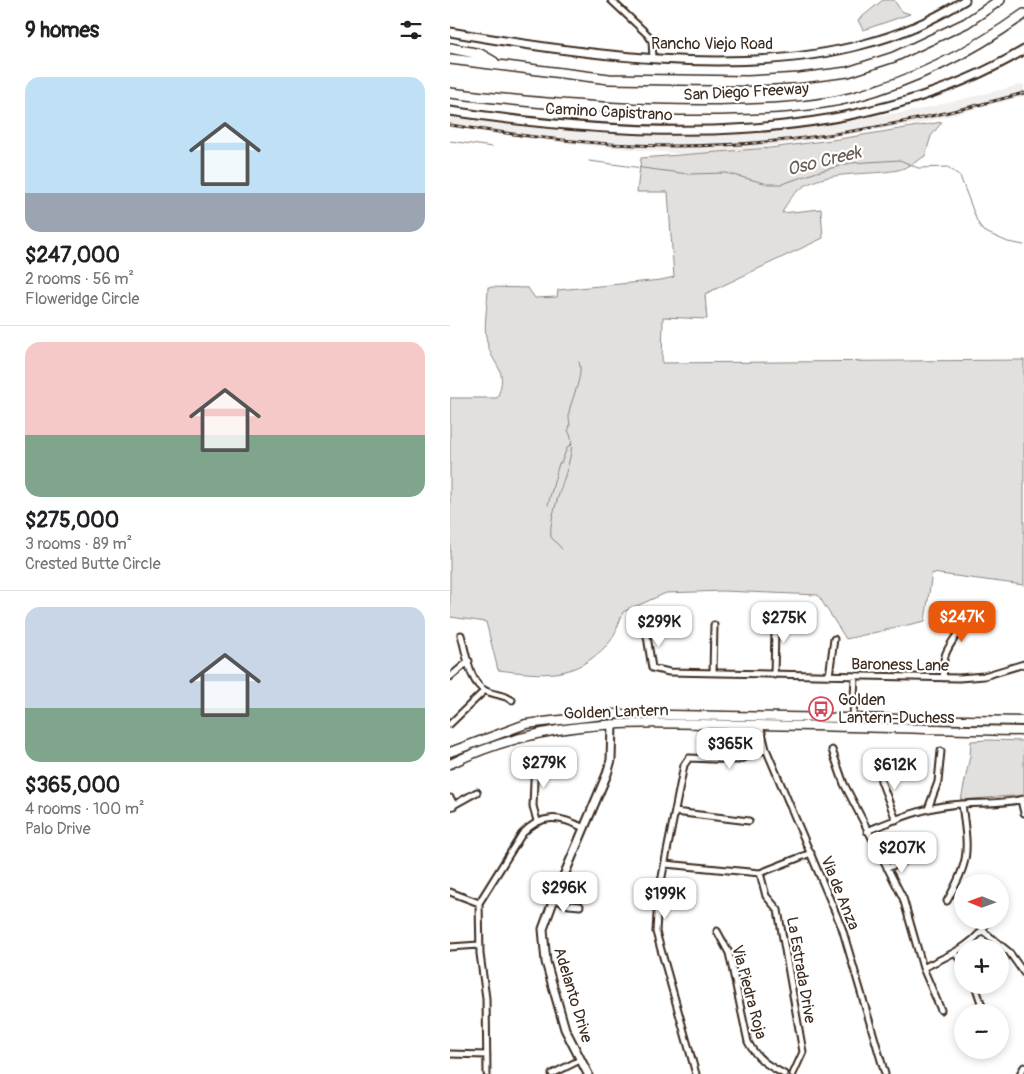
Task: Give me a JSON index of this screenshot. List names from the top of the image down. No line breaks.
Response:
{"streets":{"highway":["San Diego Freeway"],"main road":["Golden Lantern"],"street":["Rancho Viejo Road","Camino Capistrano","Baroness Lane","Via de Anza","La Estrada Drive","Via Piedra Roja","Adelanto Drive"]},"crossings":[["Golden Lantern","Via de Anza"],["Golden Lantern","Adelanto Drive"]],"water":["Oso Creek"],"places":{"bus stop":["Golden Lantern-Duchess"]},"north":"left","page":{"heading":"9 homes","list":[{"name":"$247,000","note":"2 rooms · 56 m² · Floweridge Circle"},{"name":"$275,000","note":"3 rooms · 89 m² · Crested Butte Circle"},{"name":"$365,000","note":"4 rooms · 100 m² · Palo Drive"}],"price":["$247K","$275K","$299K","$365K","$279K","$612K","$207K","$296K","$199K"],"map_buttons":["+","−"]}}
